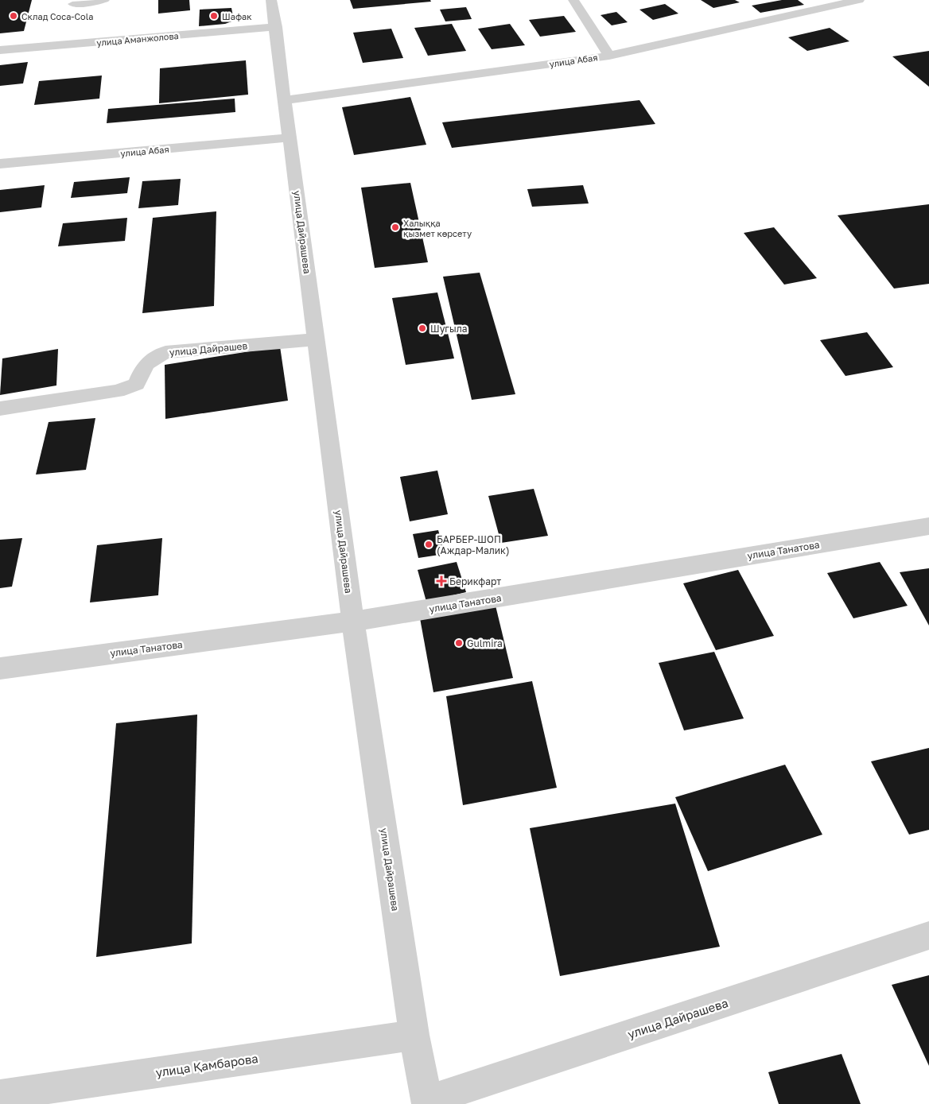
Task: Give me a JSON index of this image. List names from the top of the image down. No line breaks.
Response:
{"streets":{"street":["улица Аманжолова","улица Абая","улица Дайрашева","улица Дайрашев","улица Танатова","улица Қамбарова"]},"crossings":[["улица Аманжолова","улица Дайрашева"],["улица Абая","улица Дайрашева"],["улица Дайрашева","улица Дайрашев"],["улица Дайрашева","улица Танатова"],["улица Дайрашева","улица Қамбарова"]],"places":{"other":["Склад Coca-Cola","Шафак","Халыққа қызмет көрсету","Шугыла","БАРБЕР-ШОП (Аждар-Малик)","Gulmira"],"health":["Берикфарт"]}}
